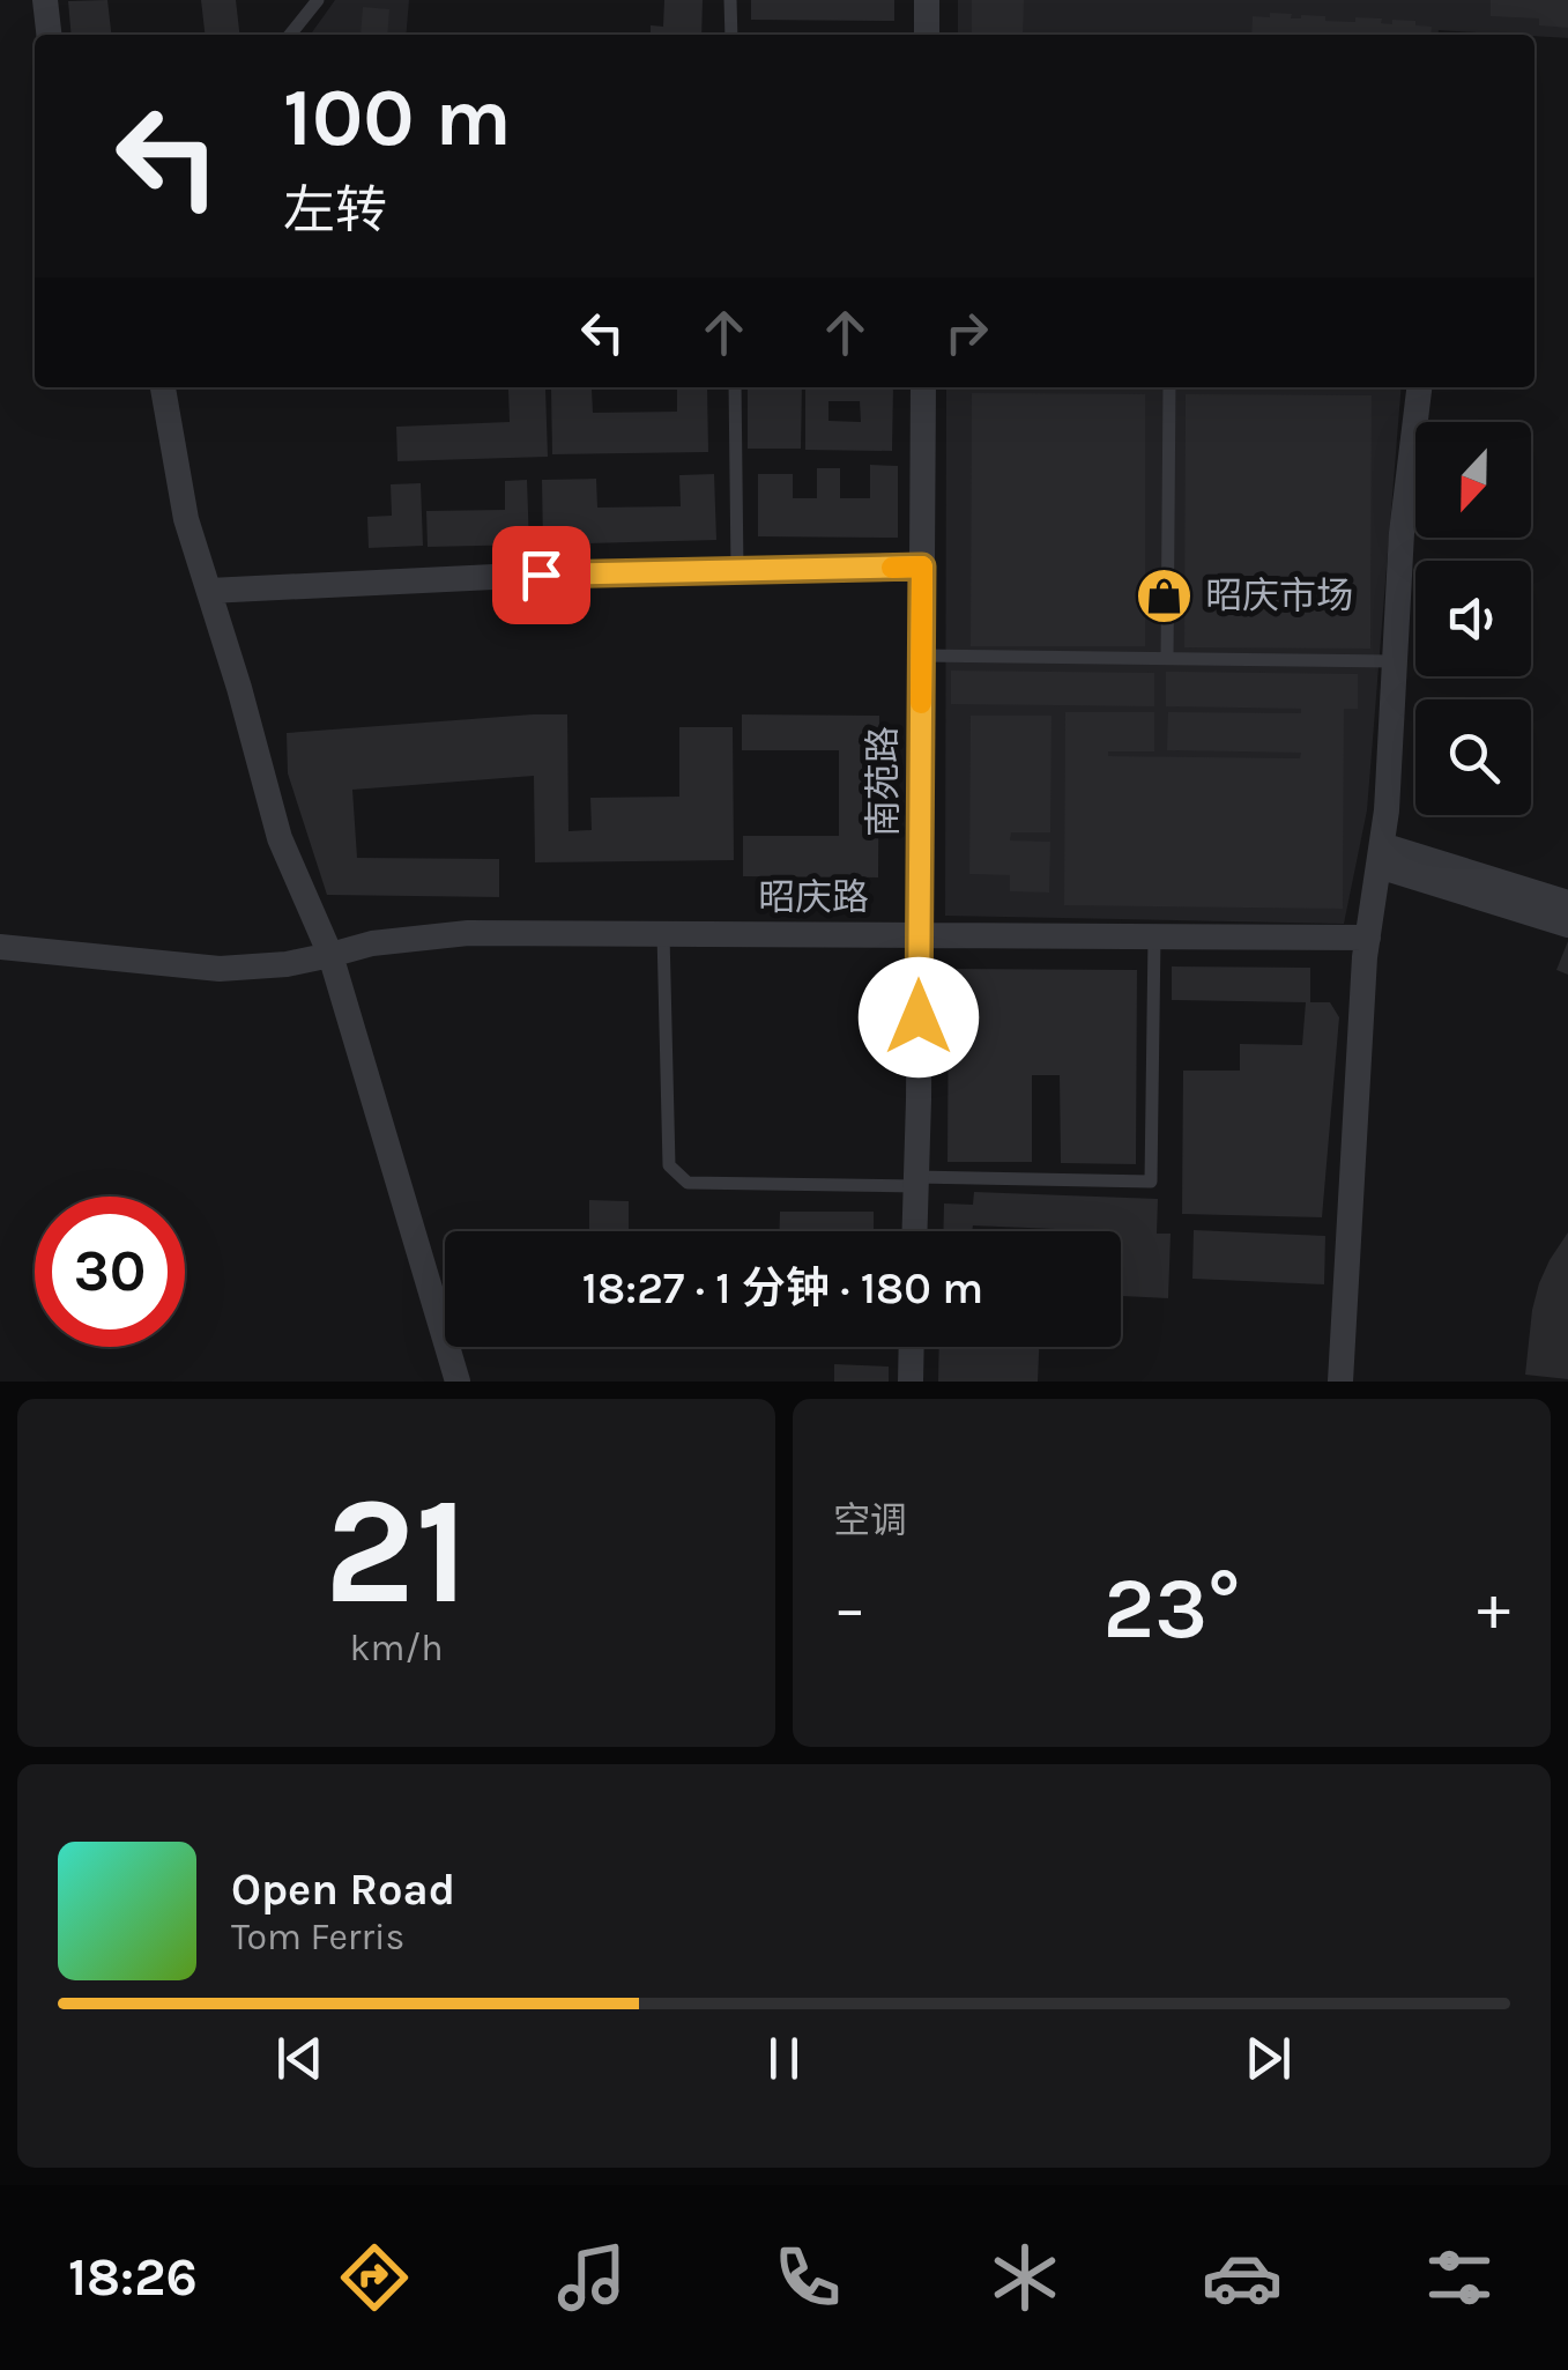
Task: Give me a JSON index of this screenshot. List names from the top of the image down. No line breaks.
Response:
{"streets":{"street":["南苑路","昭庆路"]},"crossings":[["南苑路","昭庆路"]],"places":{"shop":["昭庆市场"]},"north":"bottom","page":{"turn":["100 m","左转"],"limit":"30","trip":"18:27 · 1 分钟 · 180 m","tile":[["21","km/h"],"空调"],"heat":["−","23°","+"],"song":["Open Road","Tom Ferris"],"tabs":"18:26"}}
